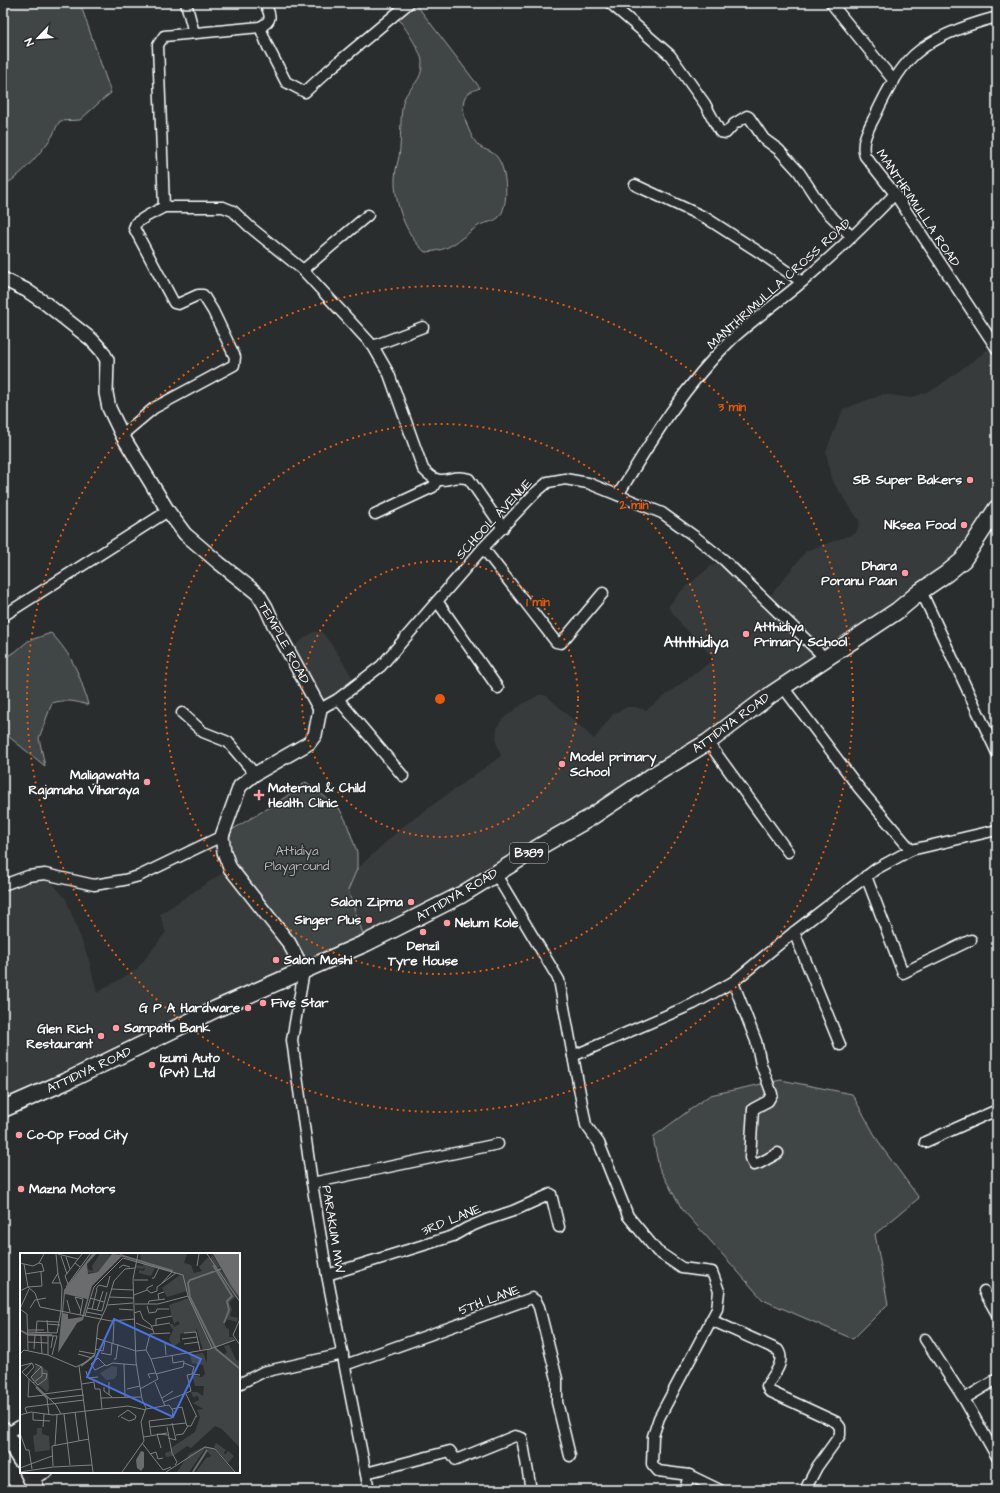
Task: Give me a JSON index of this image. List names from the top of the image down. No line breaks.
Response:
{"streets":{"main road":["ATTIDIYA ROAD","B389"],"street":["MANTHRIMULLA ROAD","MANTHRIMULLA CROSS ROAD","SCHOOL AVENUE","TEMPLE ROAD","3RD LANE","PARAKUM MW","5TH LANE"]},"crossings":[["MANTHRIMULLA ROAD","MANTHRIMULLA CROSS ROAD"],["MANTHRIMULLA CROSS ROAD","SCHOOL AVENUE"],["SCHOOL AVENUE","TEMPLE ROAD"],["SCHOOL AVENUE","ATTIDIYA ROAD"],["ATTIDIYA ROAD","PARAKUM MW"],["3RD LANE","PARAKUM MW"],["PARAKUM MW","5TH LANE"]],"districts":["Aththidiya"],"parks":["Attidiya Playground"],"places":{"other":["SB Super Bakers","NKsea Food","Dhara Poranu Paan","Atthidiya Primary School","Model primary School","Maligawatta Rajamaha Viharaya","Salon Zipma","Singer Plus","Nelum Kole","Denzil Tyre House","Salon Mashi","Five Star","G P A Hardware","Sampath Bank","Glen Rich Restaurant","Izumi Auto (Pvt) Ltd","Co-Op Food City","Mazna Motors"],"health":["Maternal & Child Health Clinic"]},"north":"bottom left","rings":["3 min","2 min","1 min"]}
